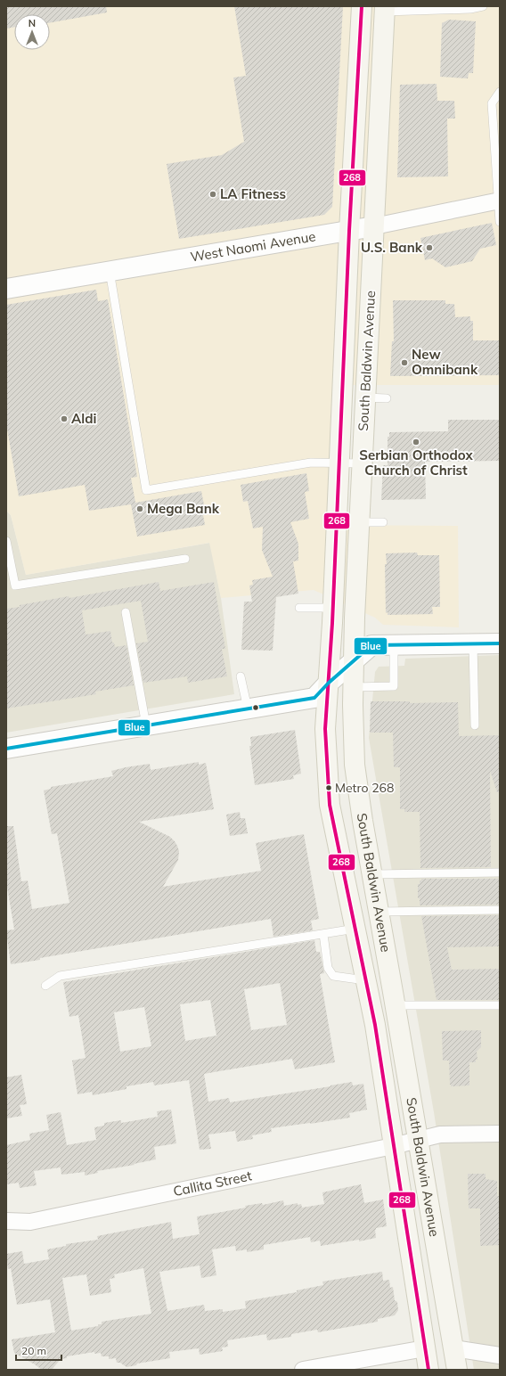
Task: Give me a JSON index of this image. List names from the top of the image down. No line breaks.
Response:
{"streets":{"main road":["South Baldwin Avenue"],"street":["West Naomi Avenue","Callita Street"]},"crossings":[["West Naomi Avenue","South Baldwin Avenue"],["South Baldwin Avenue","Callita Street"]],"places":["LA Fitness","U.S. Bank","New Omnibank","Aldi","Serbian Orthodox Church of Christ","Mega Bank","Metro 268"],"lines":["transit line 268","transit line Blue"],"scale_bar":"20 m","north":"top"}
